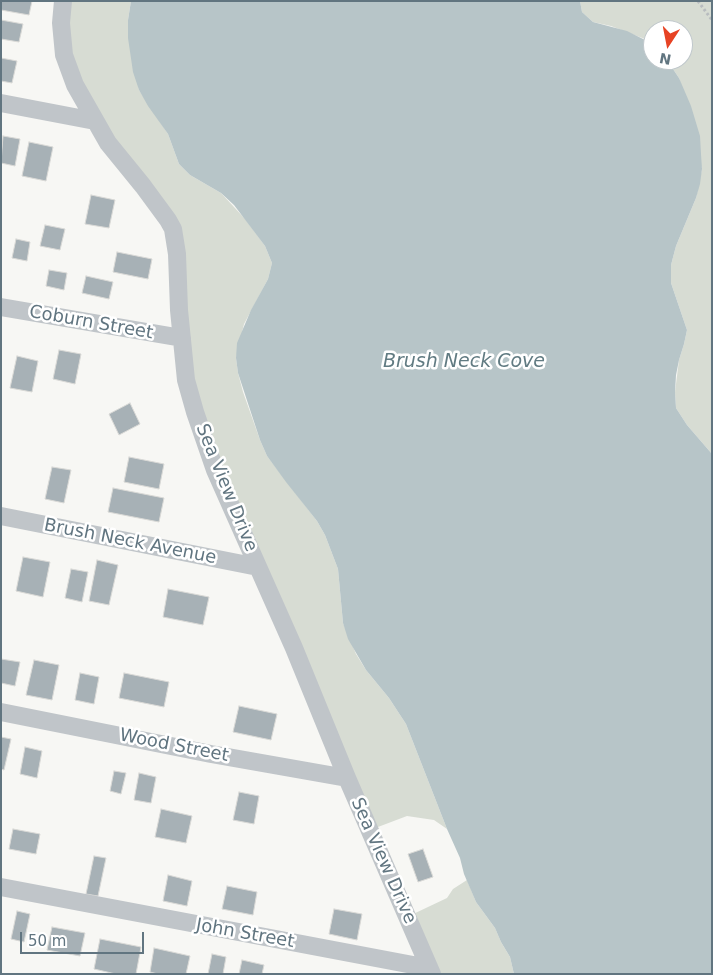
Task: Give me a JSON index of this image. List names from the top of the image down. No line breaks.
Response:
{"streets":{"street":["Coburn Street","Sea View Drive","Brush Neck Avenue","Wood Street","John Street"]},"crossings":[["Coburn Street","Sea View Drive"],["Sea View Drive","Brush Neck Avenue"],["Sea View Drive","Wood Street"],["Sea View Drive","John Street"]],"water":["Brush Neck Cove"],"scale_bar":"50 m","north":"bottom"}
